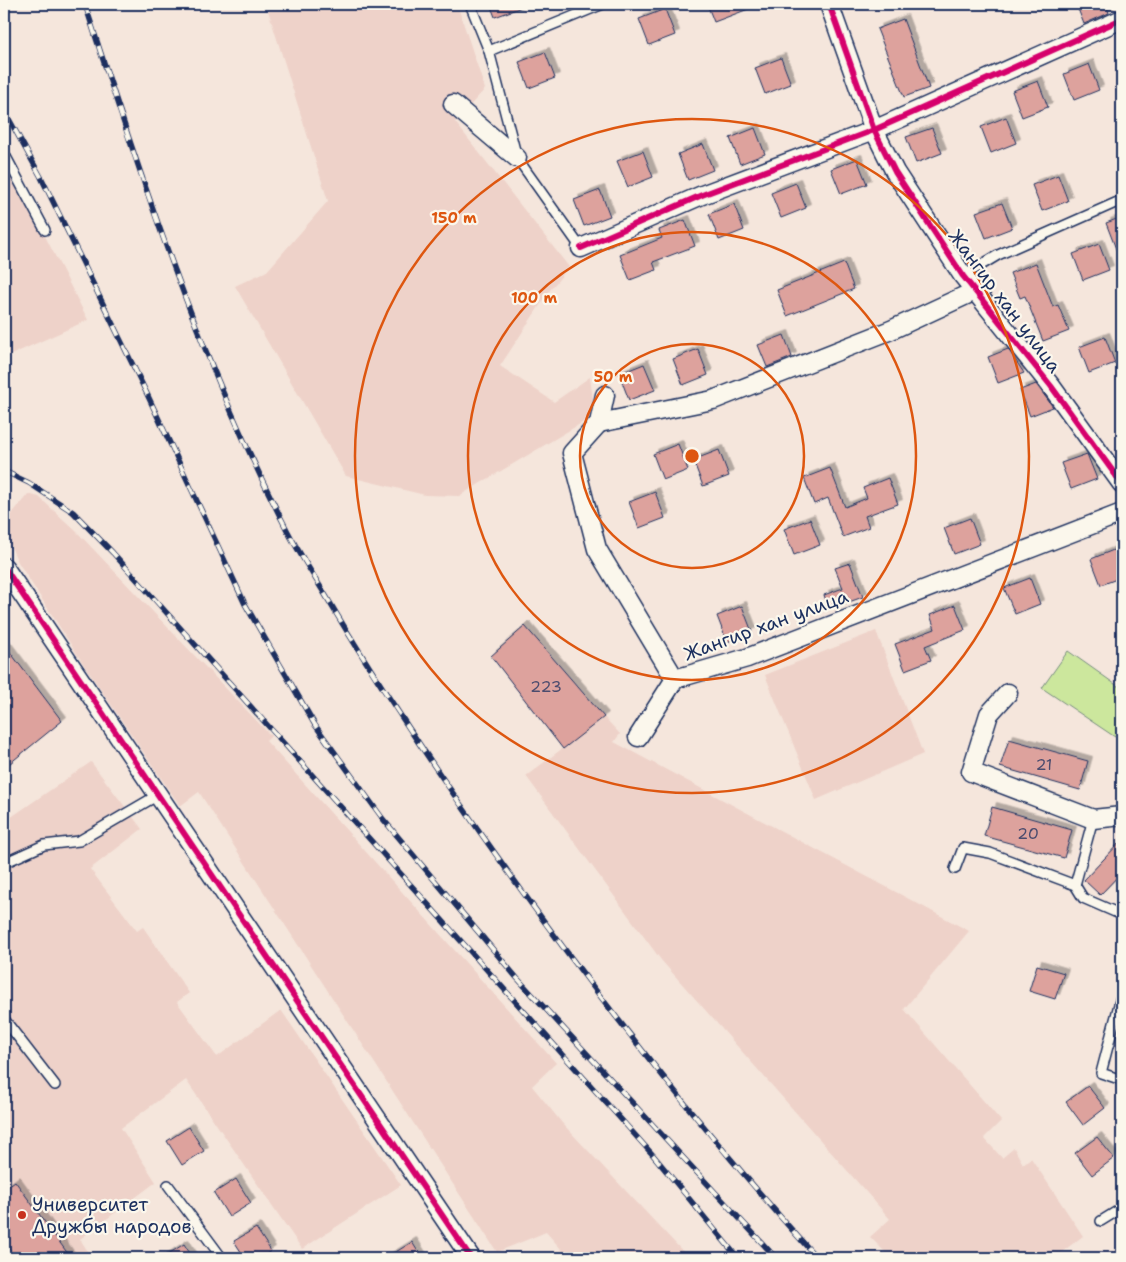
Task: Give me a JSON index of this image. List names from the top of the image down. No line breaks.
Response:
{"streets":{"street":["Жангир хан улица"]},"places":["Университет Дружбы народов"],"house_numbers":["223","21","20"],"rings":["150 m","100 m","50 m"]}
